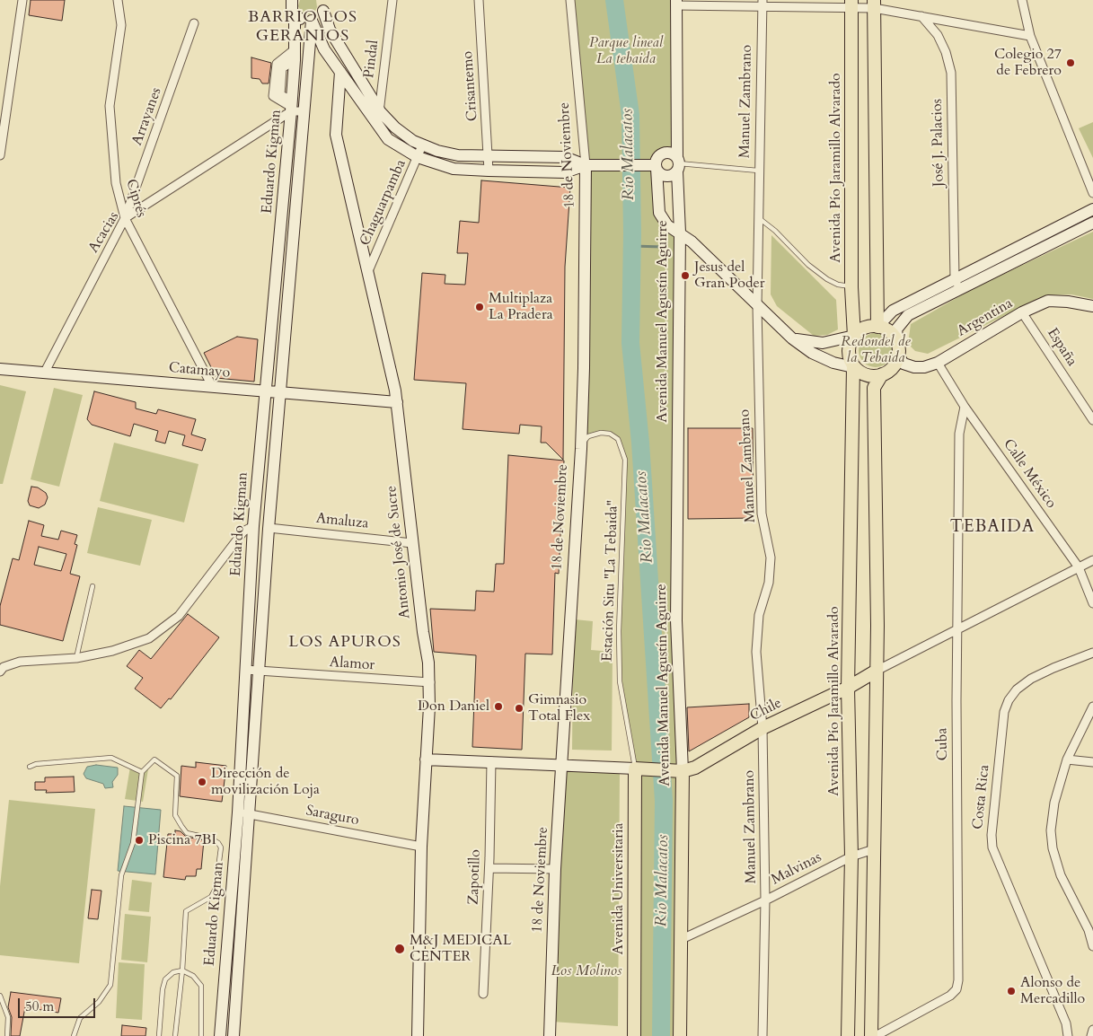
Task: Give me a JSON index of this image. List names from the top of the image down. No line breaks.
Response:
{"streets":{"main road":["Avenida Pío Jaramillo Alvarado","Avenida Manuel Agustín Aguirre","Chile","Avenida Universitaria"],"street":["Pindal","Crisantemo","Manuel Zambrano","Arrayanes","José J. Palacios","18 de Noviembre","Eduardo Kigman","Ciprés","Chaguarpamba","Acacias","Argentina","España","Catamayo","Calle México","Amaluza","Antonio José de Sucre","Alamor","Cuba","Costa Rica","Saraguro","Malvinas","Zapotillo"],"lane":["Estación Situ \"La Tebaida\""]},"crossings":[["Manuel Zambrano","Chile"],["Manuel Zambrano","Malvinas"],["Arrayanes","Ciprés"],["Arrayanes","Acacias"],["18 de Noviembre","Estación Situ \"La Tebaida\""],["18 de Noviembre","Chile"],["Eduardo Kigman","Acacias"],["Eduardo Kigman","Catamayo"],["Eduardo Kigman","Amaluza"],["Eduardo Kigman","Alamor"],["Eduardo Kigman","Saraguro"],["Avenida Pío Jaramillo Alvarado","Argentina"],["Avenida Pío Jaramillo Alvarado","Chile"],["Avenida Pío Jaramillo Alvarado","Malvinas"],["Ciprés","Acacias"],["Ciprés","Catamayo"],["Chaguarpamba","Antonio José de Sucre"],["Acacias","Catamayo"],["Argentina","España"],["Argentina","Calle México"],["Avenida Manuel Agustín Aguirre","Chile"],["Avenida Manuel Agustín Aguirre","Malvinas"],["Catamayo","Antonio José de Sucre"],["Calle México","Chile"],["Calle México","Cuba"],["Amaluza","Antonio José de Sucre"],["Antonio José de Sucre","Alamor"],["Antonio José de Sucre","Chile"],["Antonio José de Sucre","Saraguro"],["Estación Situ \"La Tebaida\"","Chile"],["Estación Situ \"La Tebaida\"","Avenida Universitaria"],["Chile","Cuba"],["Chile","Zapotillo"],["Chile","Avenida Universitaria"]],"districts":["BARRIO LOS GERANIOS","TEBAIDA","LOS APUROS"],"water":["Rio Malacatos"],"parks":["Parque lineal La tebaida","Redondel de la Tebaida","Los Molinos"],"places":["Colegio 27 de Febrero","Jesus del Gran Poder","Multiplaza La Pradera","Don Daniel","Gimnasio Total Flex","Dirección de movilización Loja","Piscina 7BI","M&J MEDICAL CENTER","Alonso de Mercadillo"],"scale_bar":"50 m"}
